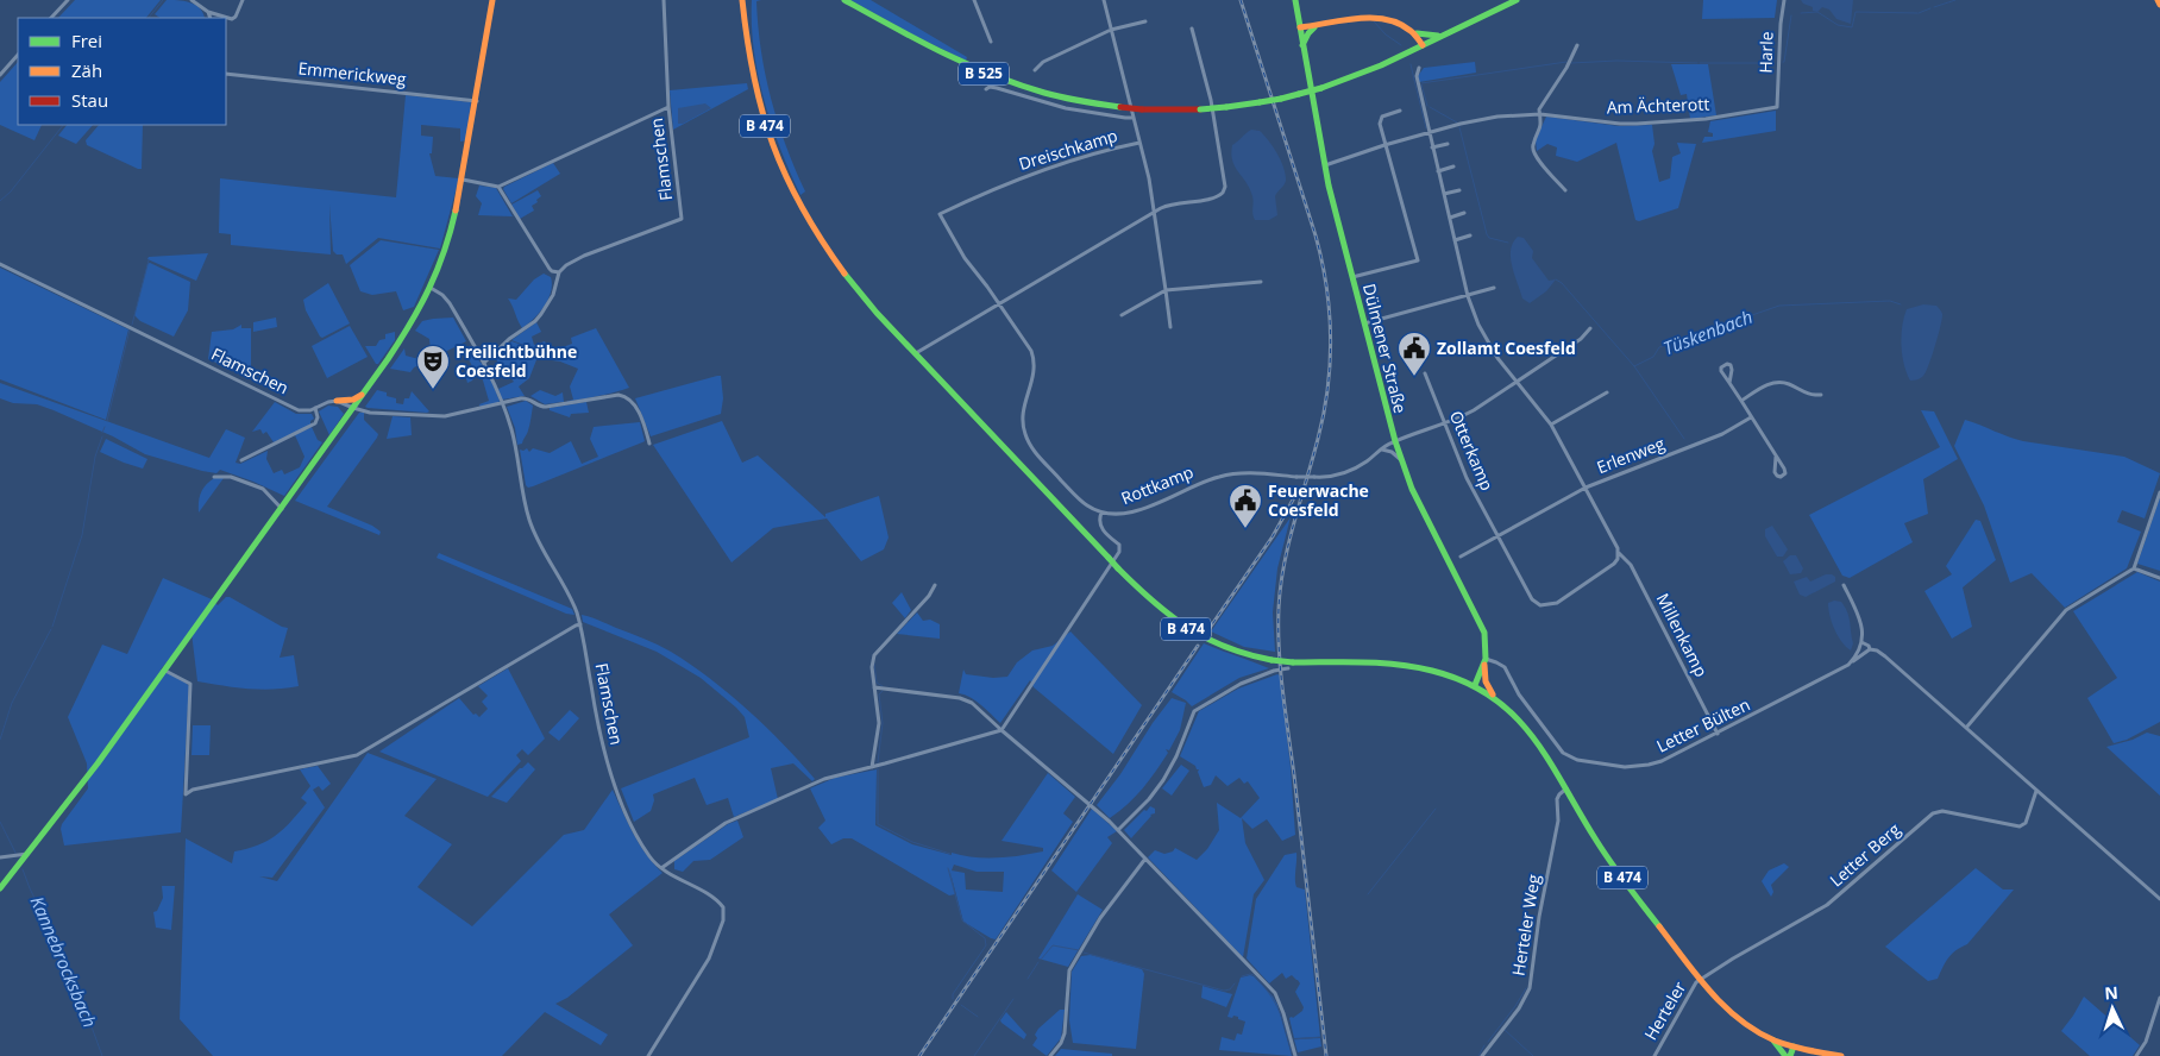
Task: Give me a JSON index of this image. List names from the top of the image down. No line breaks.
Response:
{"streets":{"main road":["B 525","B 474","Dülmener Straße"],"street":["Harle","Emmerickweg","Am Ächterott","Dreischkamp","Flamschen","Otterkamp","Erlenweg","Rottkamp","Millenkamp","Letter Bülten","Letter Berg","Herteler Weg","Herteler"]},"crossings":[["Harle","Am Ächterott"],["Am Ächterott","Dülmener Straße"],["Am Ächterott","Erlenweg"],["B 474","Dülmener Straße"],["B 474","Letter Berg"],["B 474","Herteler Weg"],["B 474","Herteler"],["Dreischkamp","Rottkamp"],["Dülmener Straße","Rottkamp"],["Dülmener Straße","Letter Bülten"],["Otterkamp","Rottkamp"],["Otterkamp","Millenkamp"],["Erlenweg","Rottkamp"],["Erlenweg","Millenkamp"],["Millenkamp","Letter Bülten"],["Letter Berg","Herteler"]],"water":["Tüskenbach","Kannebrocksbach"],"places":{"public building":["Zollamt Coesfeld","Feuerwache Coesfeld"],"theatre":["Freilichtbühne Coesfeld"]},"legend":["Frei","Zäh","Stau"],"north":"top"}
